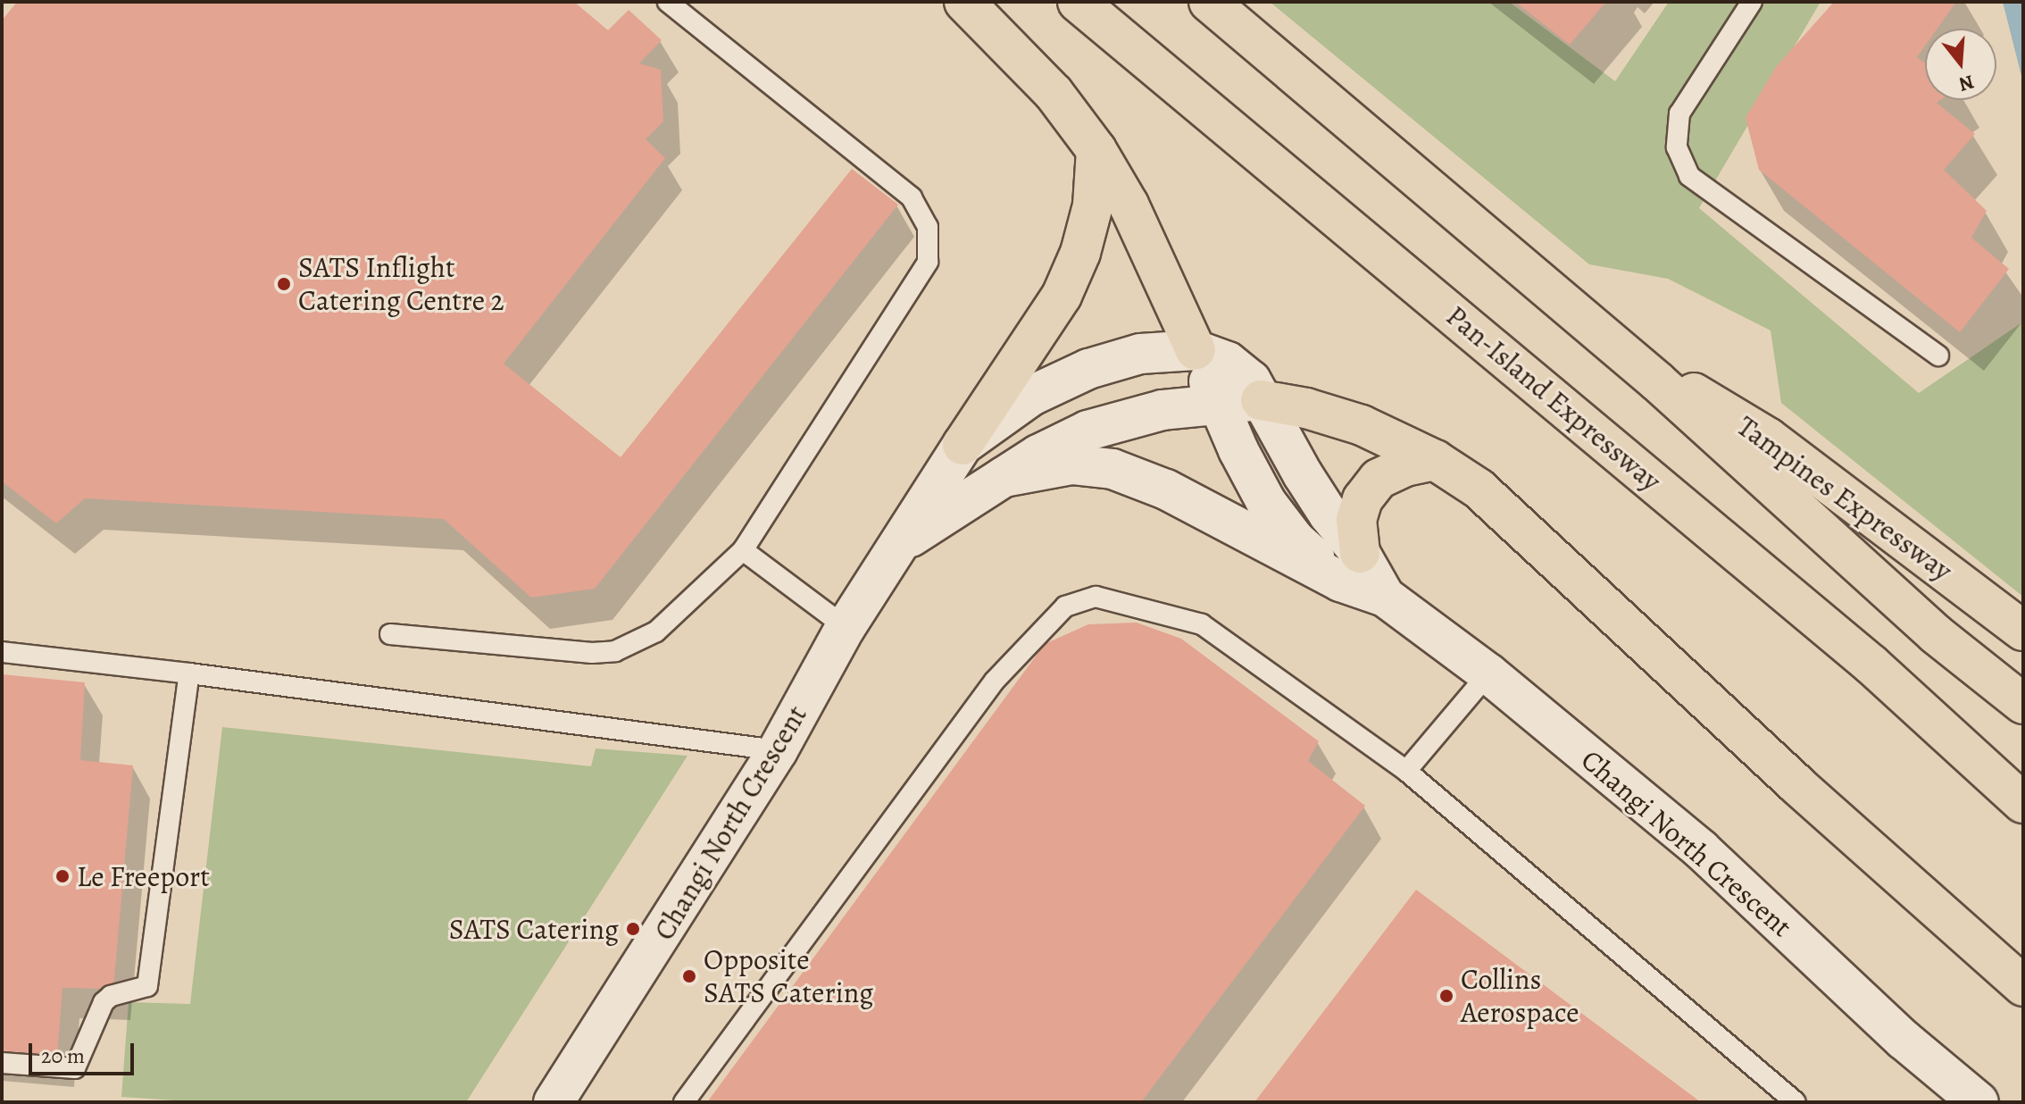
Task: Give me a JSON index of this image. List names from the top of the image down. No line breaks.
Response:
{"streets":{"highway":["Pan-Island Expressway","Tampines Expressway"],"street":["Changi North Crescent"]},"places":["SATS Inflight Catering Centre 2","Le Freeport","SATS Catering","Opposite SATS Catering","Collins Aerospace"],"scale_bar":"20 m","north":"bottom"}
